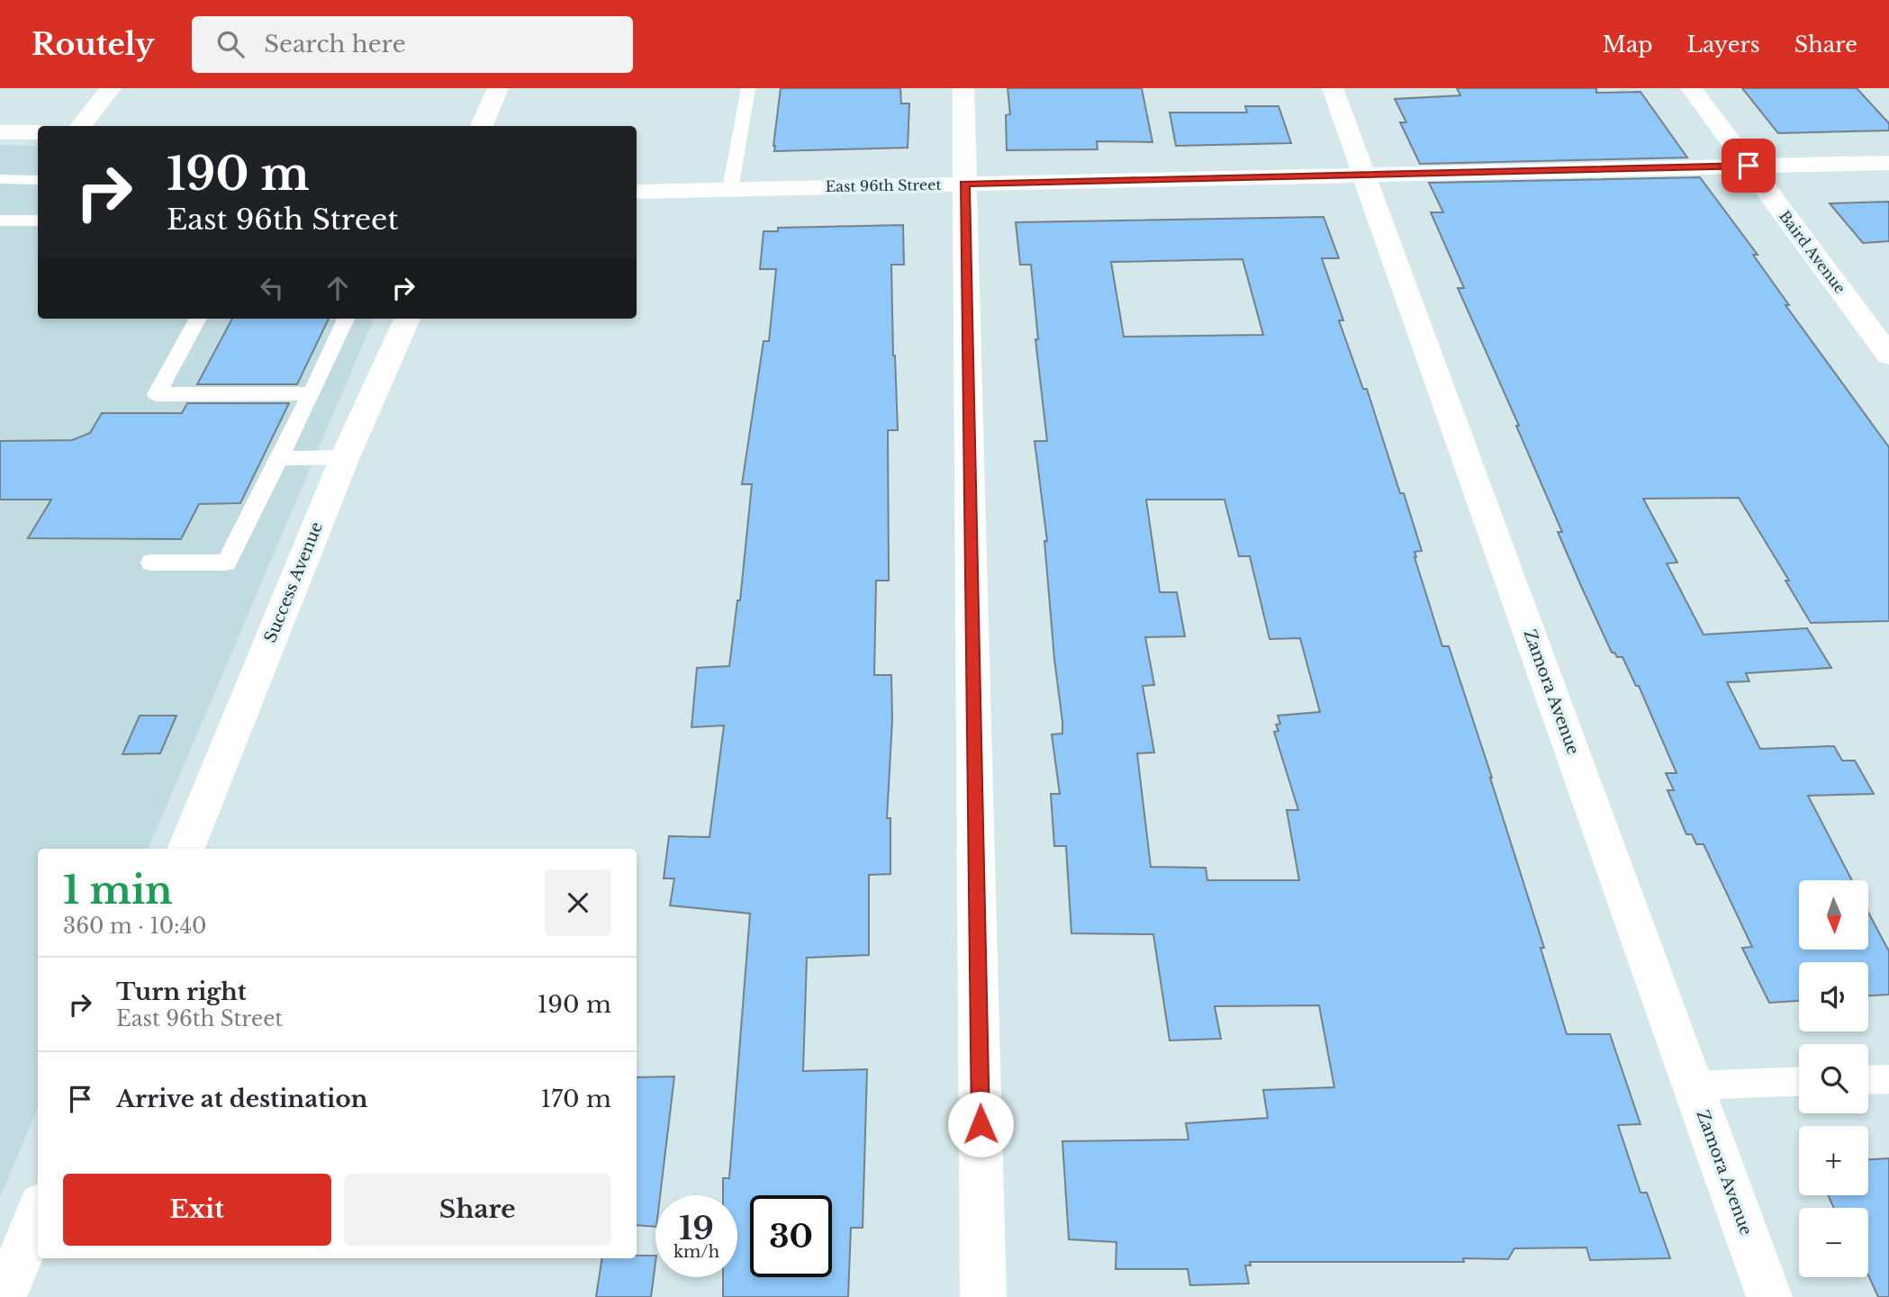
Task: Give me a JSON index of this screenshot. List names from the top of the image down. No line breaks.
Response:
{"streets":{"street":["East 96th Street","Baird Avenue","Success Avenue","Zamora Avenue"]},"crossings":[["East 96th Street","Baird Avenue"],["East 96th Street","Zamora Avenue"]],"north":"bottom","page":{"header":"Routely","search":"Search here","nav":["Map","Layers","Share"],"turn":["190 m","East 96th Street"],"heading":["1 min","360 m · 10:40"],"map_buttons":["+","−"],"list":[{"name":"Turn right","note":"East 96th Street","value":"190 m"},{"name":"Arrive at destination","value":"170 m"}],"buttons":["Exit","Share"],"speed":"19 km/h","limit":"30"}}
